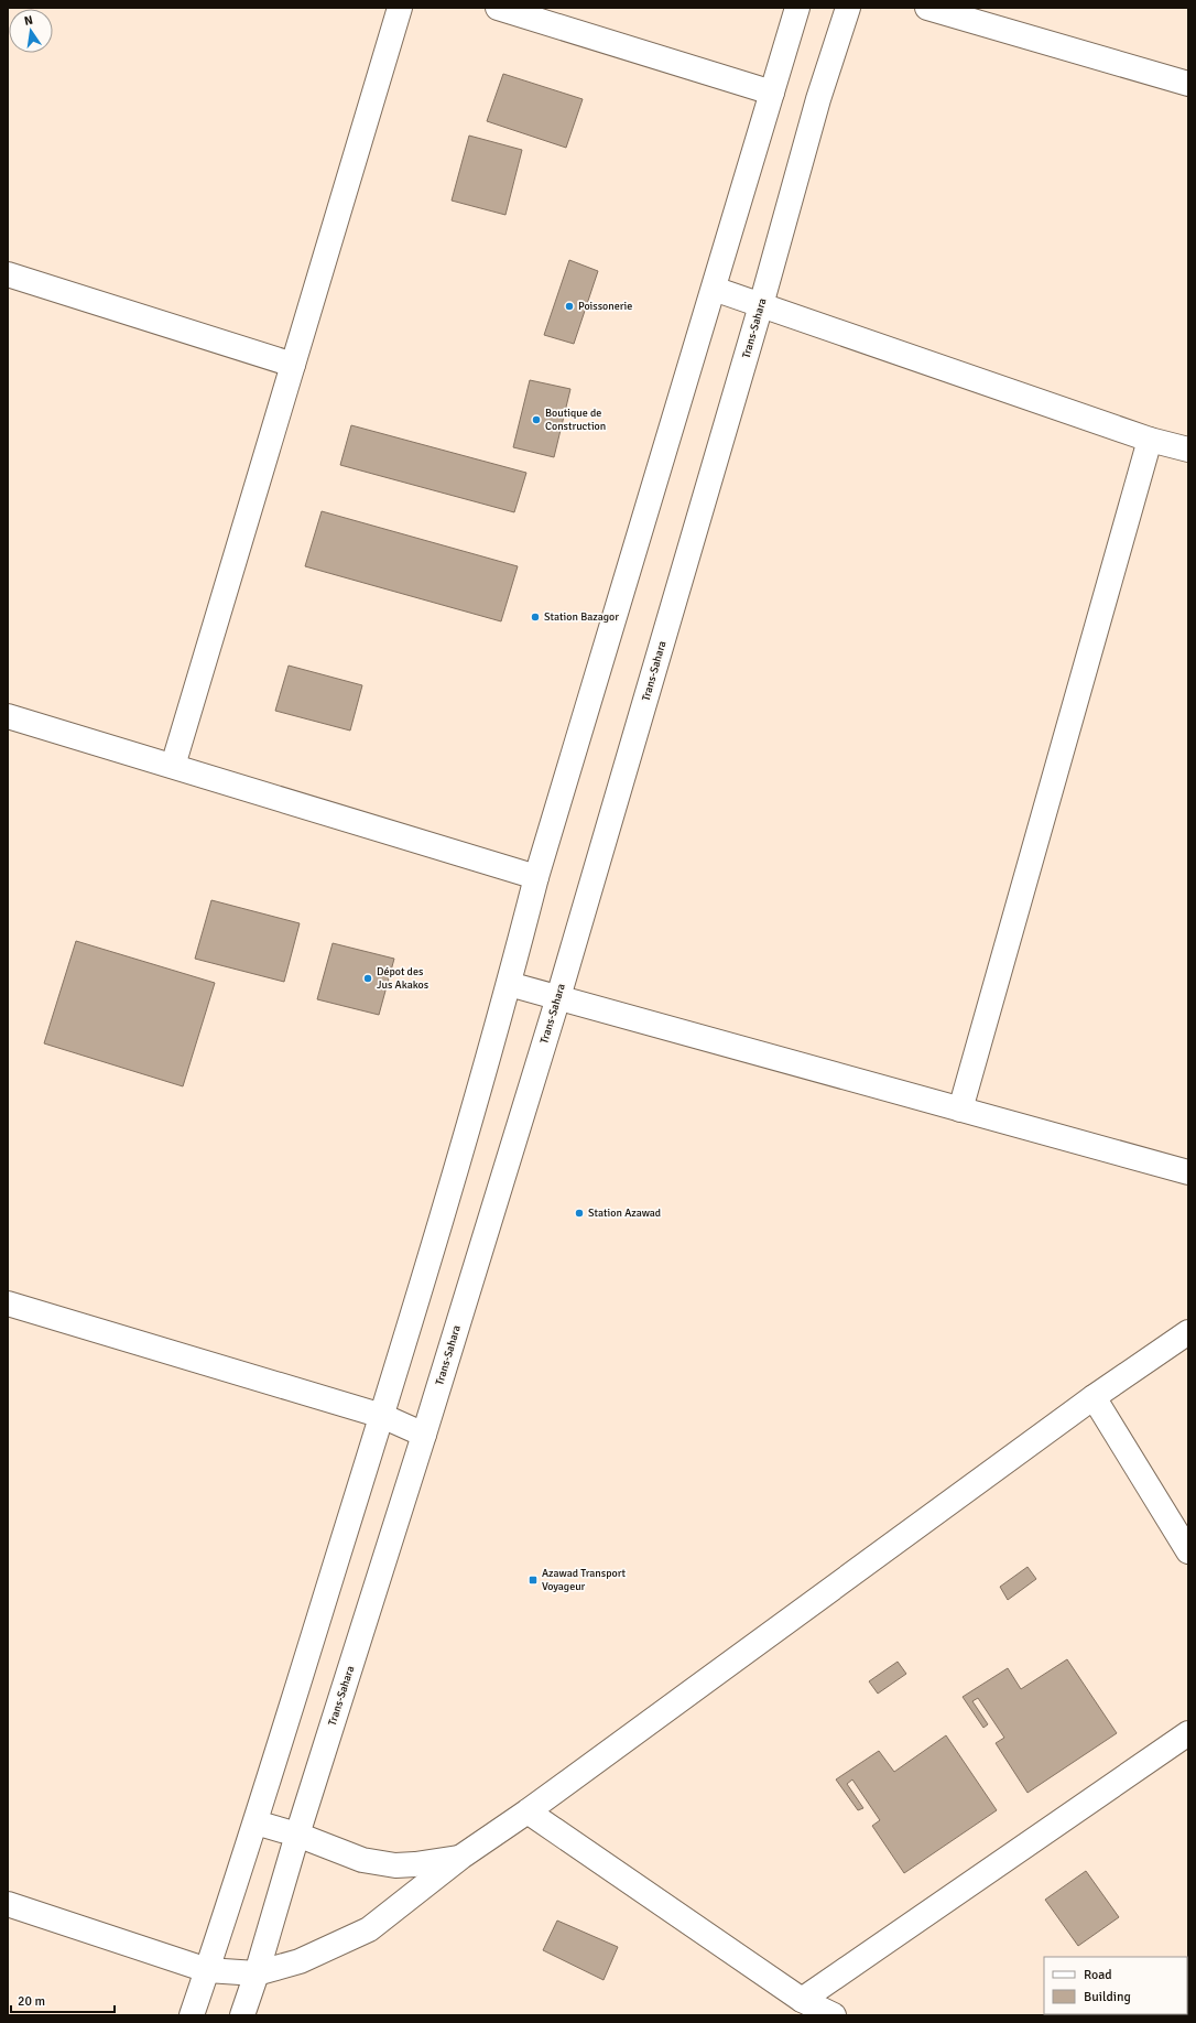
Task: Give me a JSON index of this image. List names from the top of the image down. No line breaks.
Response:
{"streets":{"street":["Trans-Sahara"]},"places":{"other":["Poissonerie","Boutique de Construction","Station Bazagor","Dépot des Jus Akakos","Station Azawad"],"transit":["Azawad Transport Voyageur"]},"legend":["Road","Building"],"scale_bar":"20 m","north":"top"}
